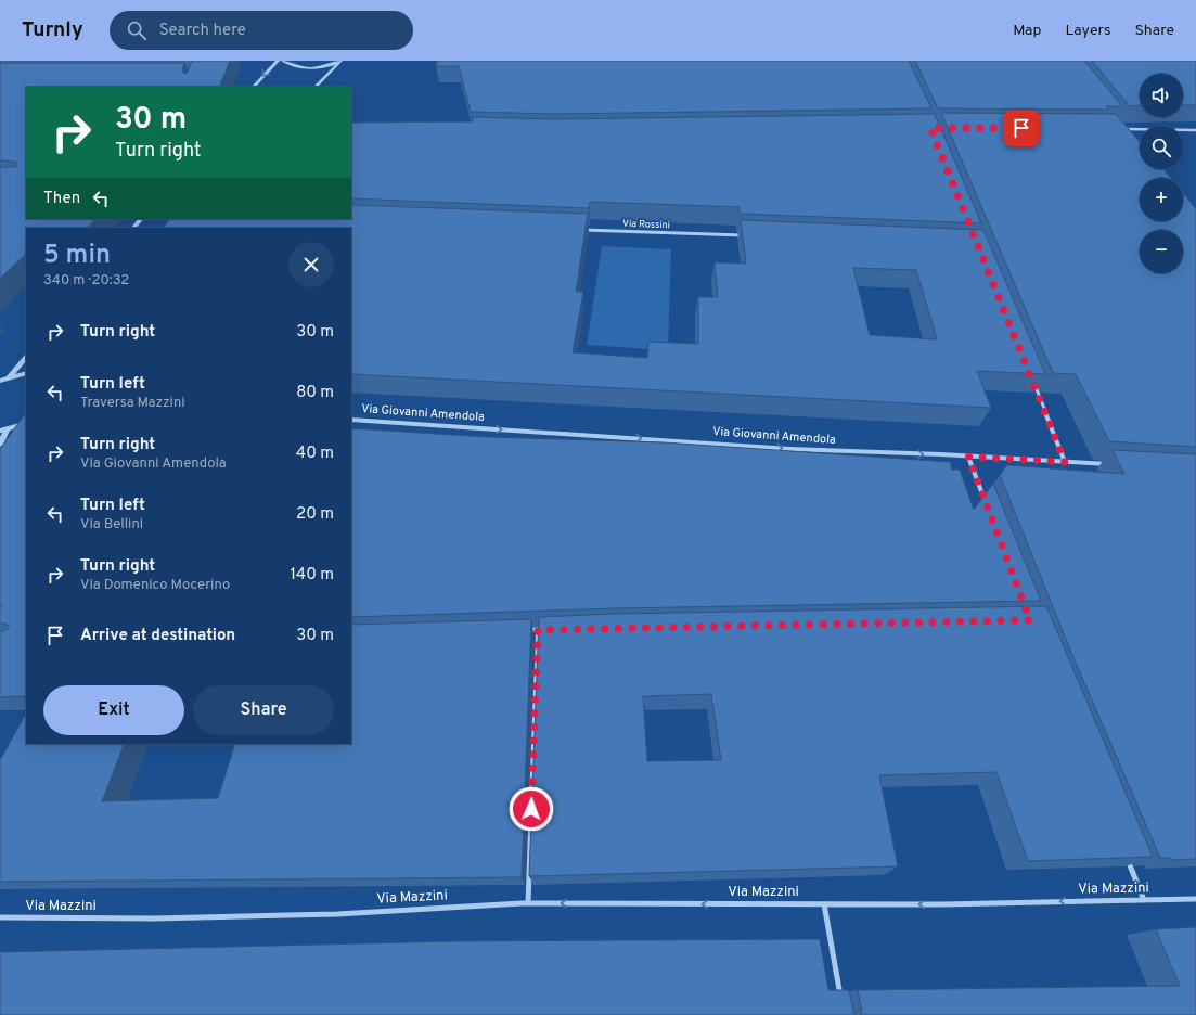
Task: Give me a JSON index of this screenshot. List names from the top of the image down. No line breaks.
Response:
{"streets":{"street":["Via Rossini","Via Giovanni Amendola","Via Mazzini"]},"one_way":["Via Giovanni Amendola","Via Mazzini"],"page":{"header":"Turnly","search":"Search here","nav":["Map","Layers","Share"],"map_buttons":["+","−"],"turn":["30 m","Turn right"],"then":"Then","heading":["5 min","340 m · 20:32"],"list":[{"name":"Turn right","value":"30 m"},{"name":"Turn left","note":"Traversa Mazzini","value":"80 m"},{"name":"Turn right","note":"Via Giovanni Amendola","value":"40 m"},{"name":"Turn left","note":"Via Bellini","value":"20 m"},{"name":"Turn right","note":"Via Domenico Mocerino","value":"140 m"},{"name":"Arrive at destination","value":"30 m"}],"buttons":["Exit","Share"]}}
